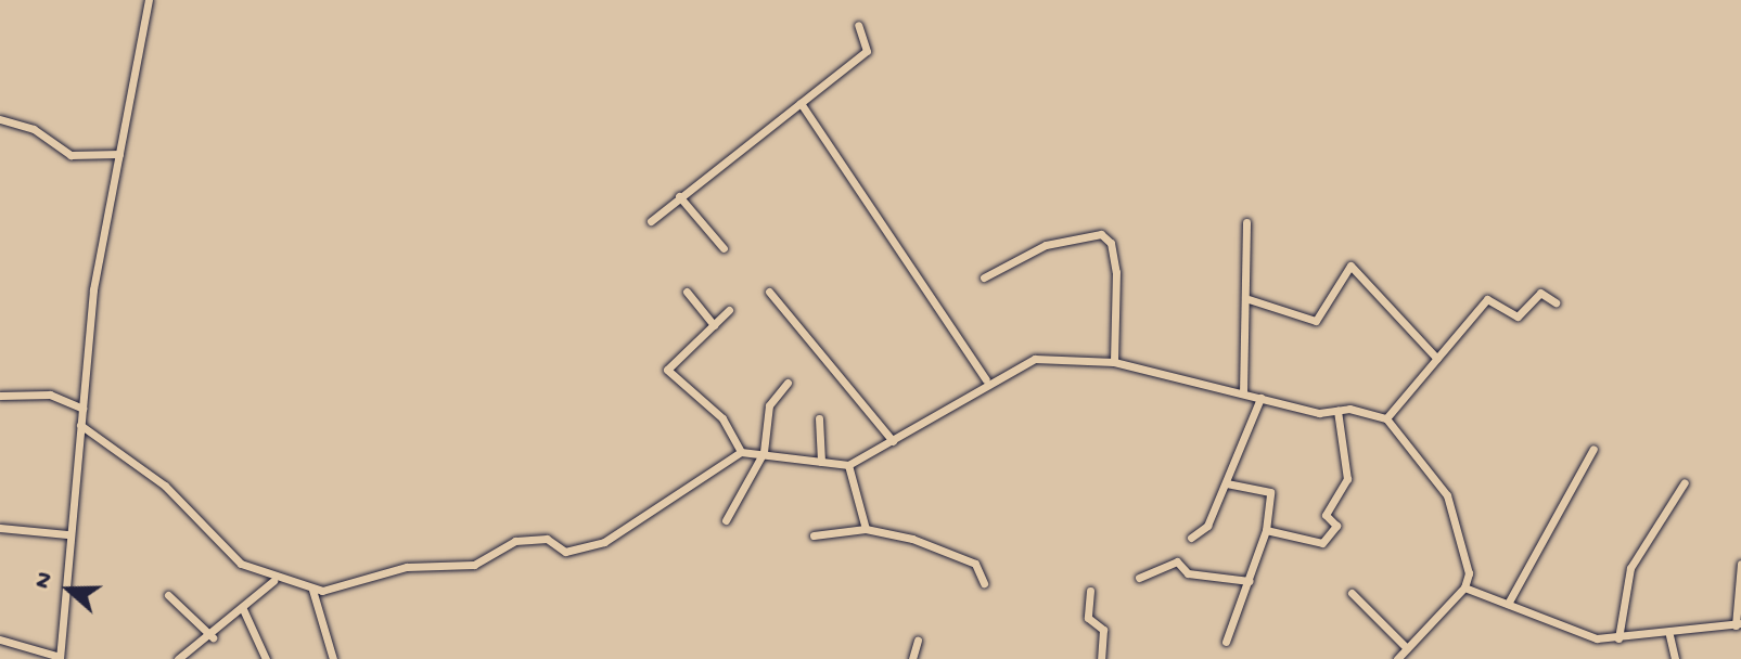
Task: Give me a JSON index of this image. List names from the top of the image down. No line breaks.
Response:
{"north":"left"}
